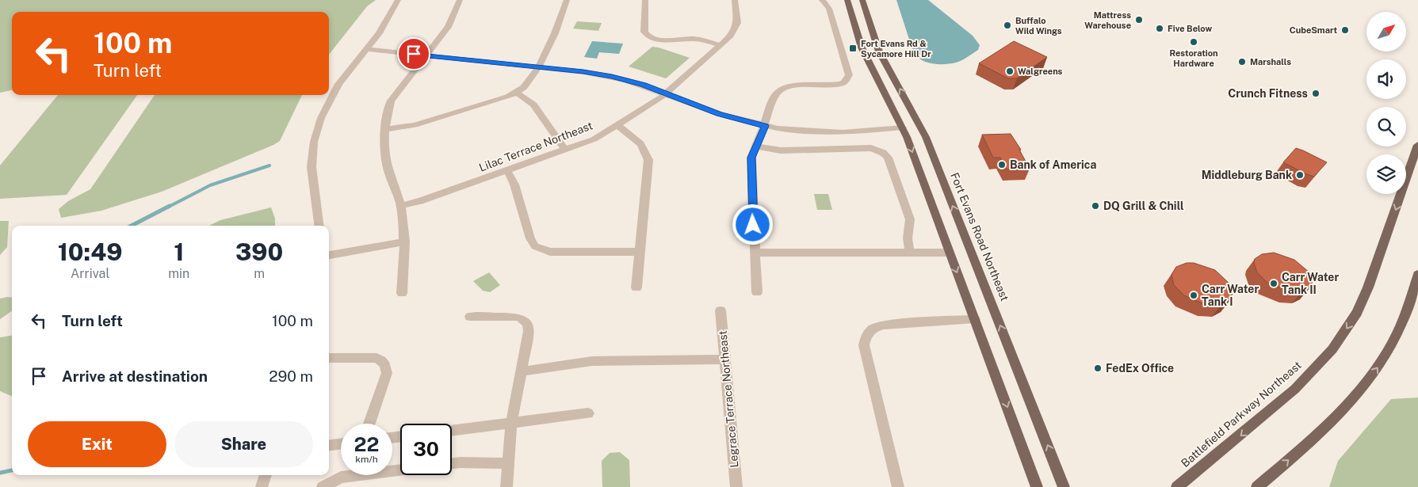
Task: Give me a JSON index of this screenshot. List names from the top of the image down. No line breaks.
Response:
{"streets":{"main road":["Fort Evans Road Northeast","Battlefield Parkway Northeast"],"street":["Lilac Terrace Northeast","Legrace Terrace Northeast"]},"places":{"other":["Mattress Warehouse","Buffalo Wild Wings","Five Below","CubeSmart","Restoration Hardware","Marshalls","Walgreens","Crunch Fitness","Bank of America","Middleburg Bank","DQ Grill & Chill","Carr Water Tank II","Carr Water Tank I","FedEx Office"],"transit":["Fort Evans Rd & Sycamore Hill Dr"]},"north":"top right","page":{"turn":["100 m","Turn left"],"eta":["10:49","Arrival","1","min","390","m"],"list":[{"name":"Turn left","value":"100 m"},{"name":"Arrive at destination","value":"290 m"}],"buttons":["Exit","Share"],"speed":"22 km/h","limit":"30"}}
